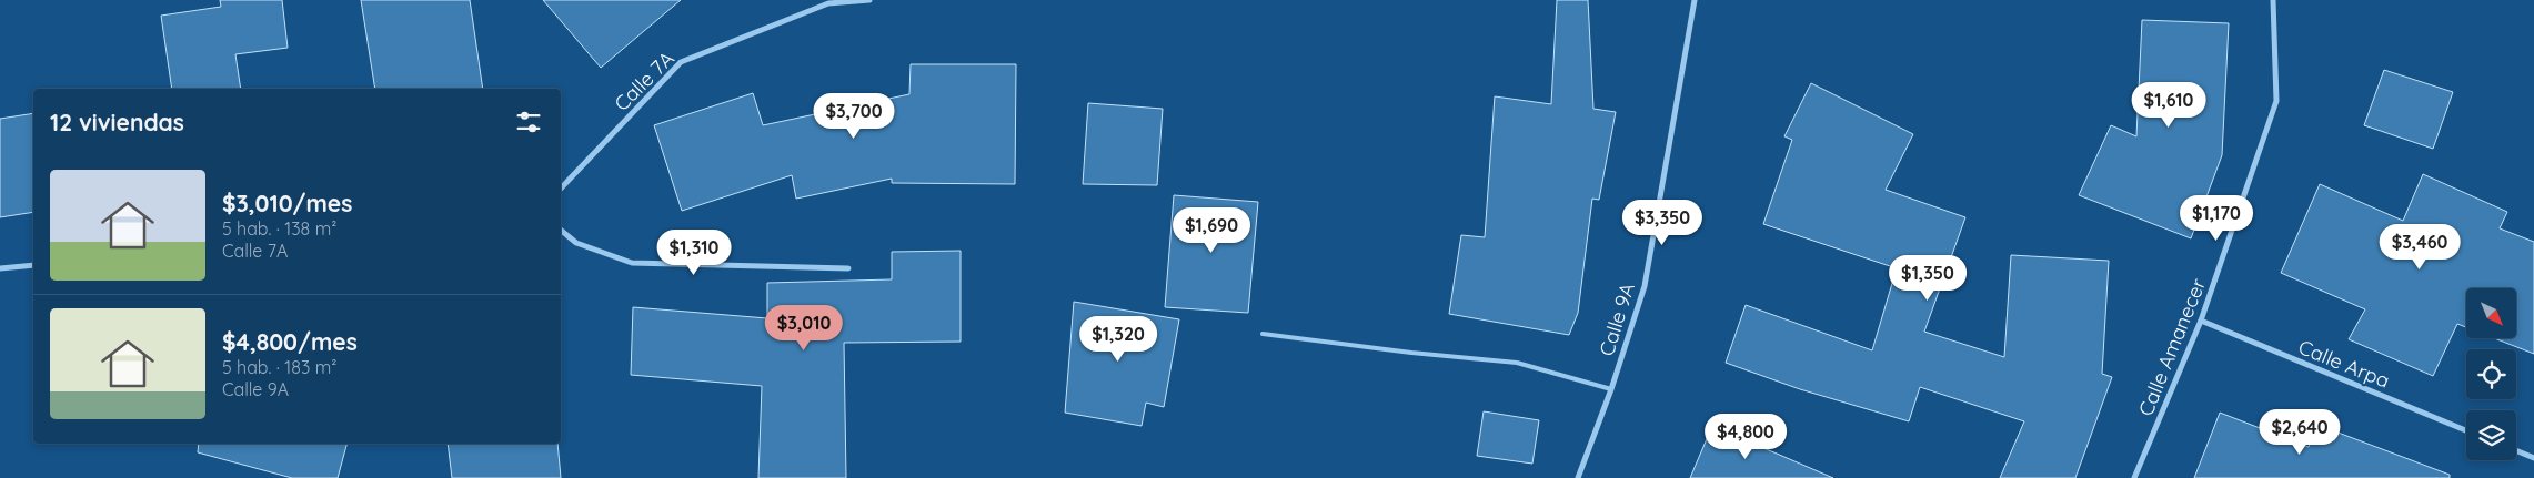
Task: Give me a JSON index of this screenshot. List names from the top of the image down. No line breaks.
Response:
{"streets":{"street":["Calle 7A","Calle 9A","Calle Amanecer","Calle Arpa"]},"crossings":[["Calle Amanecer","Calle Arpa"]],"north":"bottom right","page":{"price":["$1,610","$3,700","$1,170","$3,350","$1,690","$3,460","$1,310","$1,350","$3,010","$1,320","$2,640","$4,800"],"heading":"12 viviendas","list":[{"name":"$3,010/mes","note":"5 hab. · 138 m² · Calle 7A"},{"name":"$4,800/mes","note":"5 hab. · 183 m² · Calle 9A"}]}}
